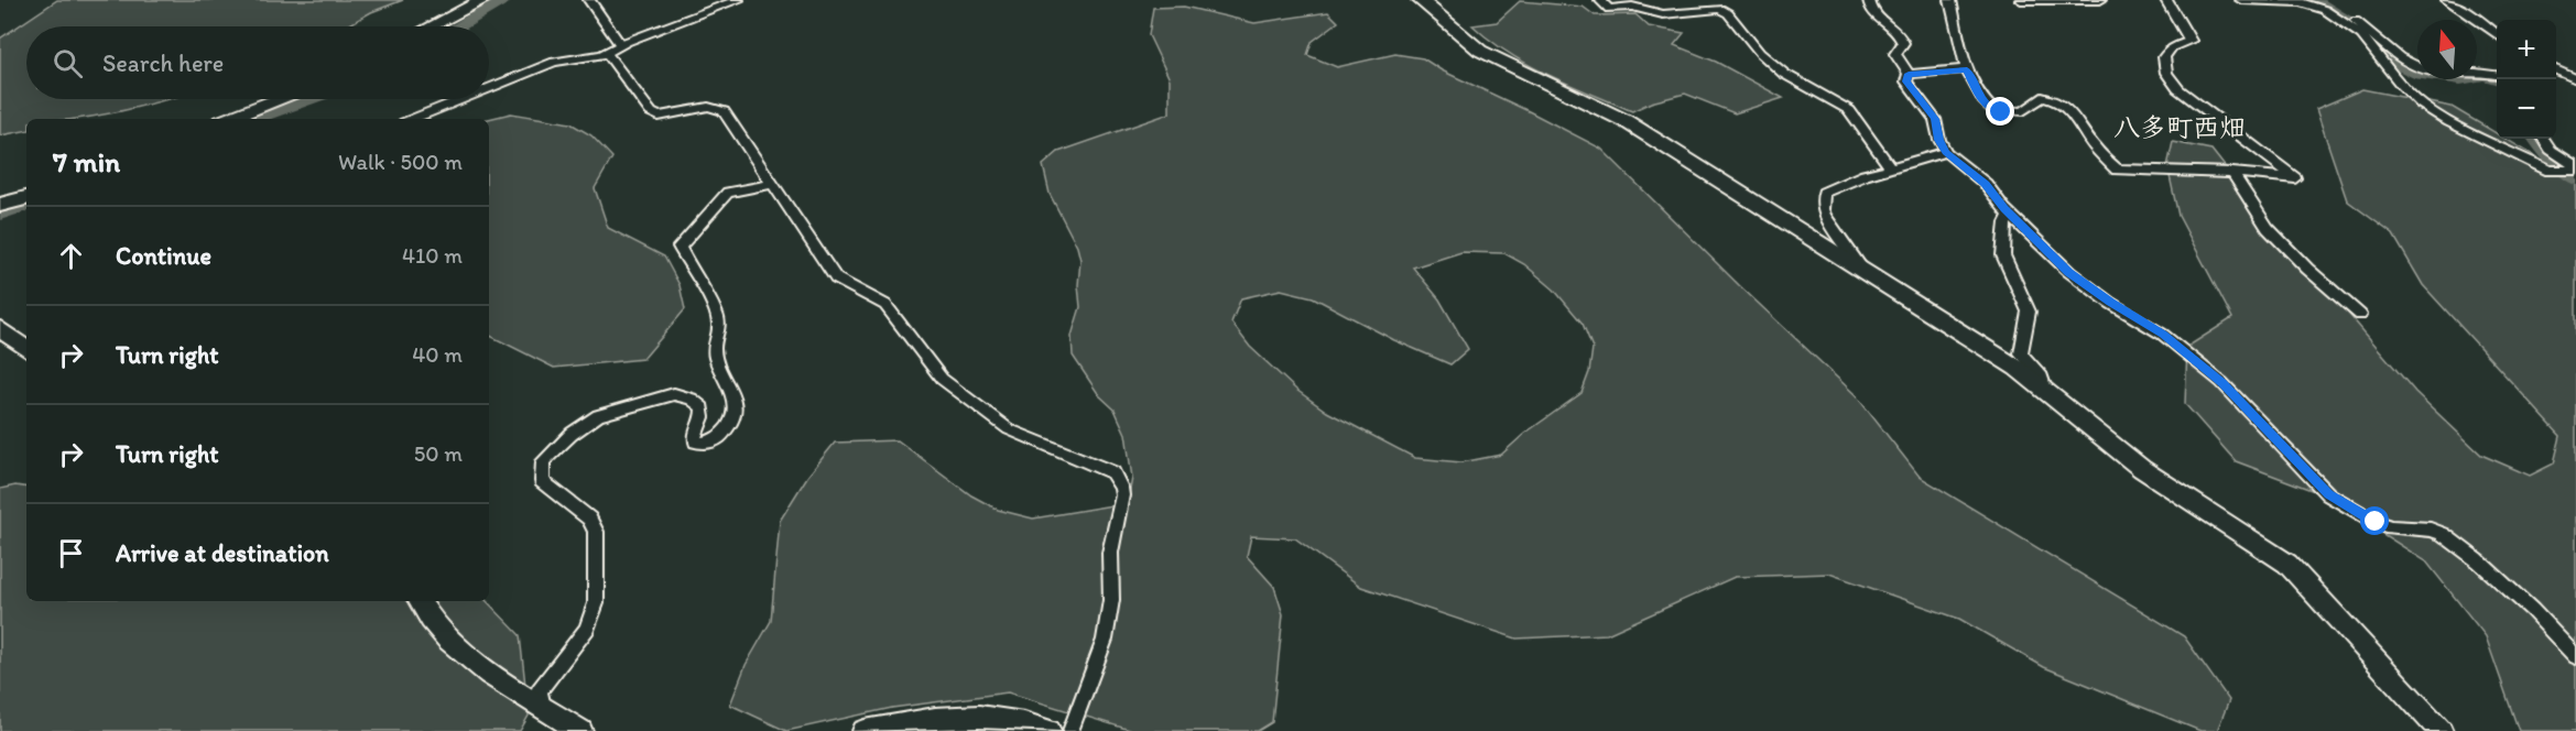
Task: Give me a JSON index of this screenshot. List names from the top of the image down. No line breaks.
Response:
{"districts":["八多町西畑"],"north":"top","page":{"map_buttons":["+","−"],"search":"Search here","heading":["7 min","Walk · 500 m"],"list":[["Continue","410 m"],["Turn right","40 m"],["Turn right","50 m"],"Arrive at destination"]}}
